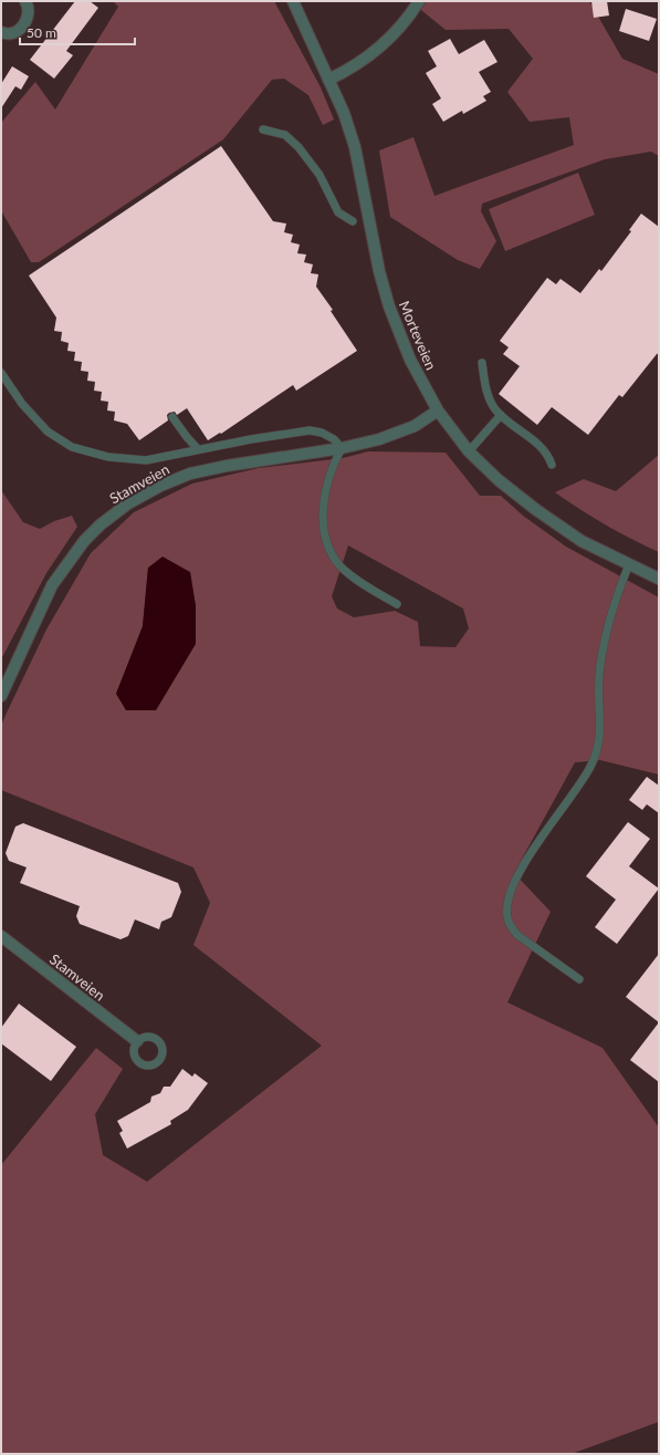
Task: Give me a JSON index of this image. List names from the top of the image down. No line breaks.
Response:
{"streets":{"street":["Morteveien","Stamveien"]},"crossings":[["Morteveien","Stamveien"]],"scale_bar":"50 m"}
